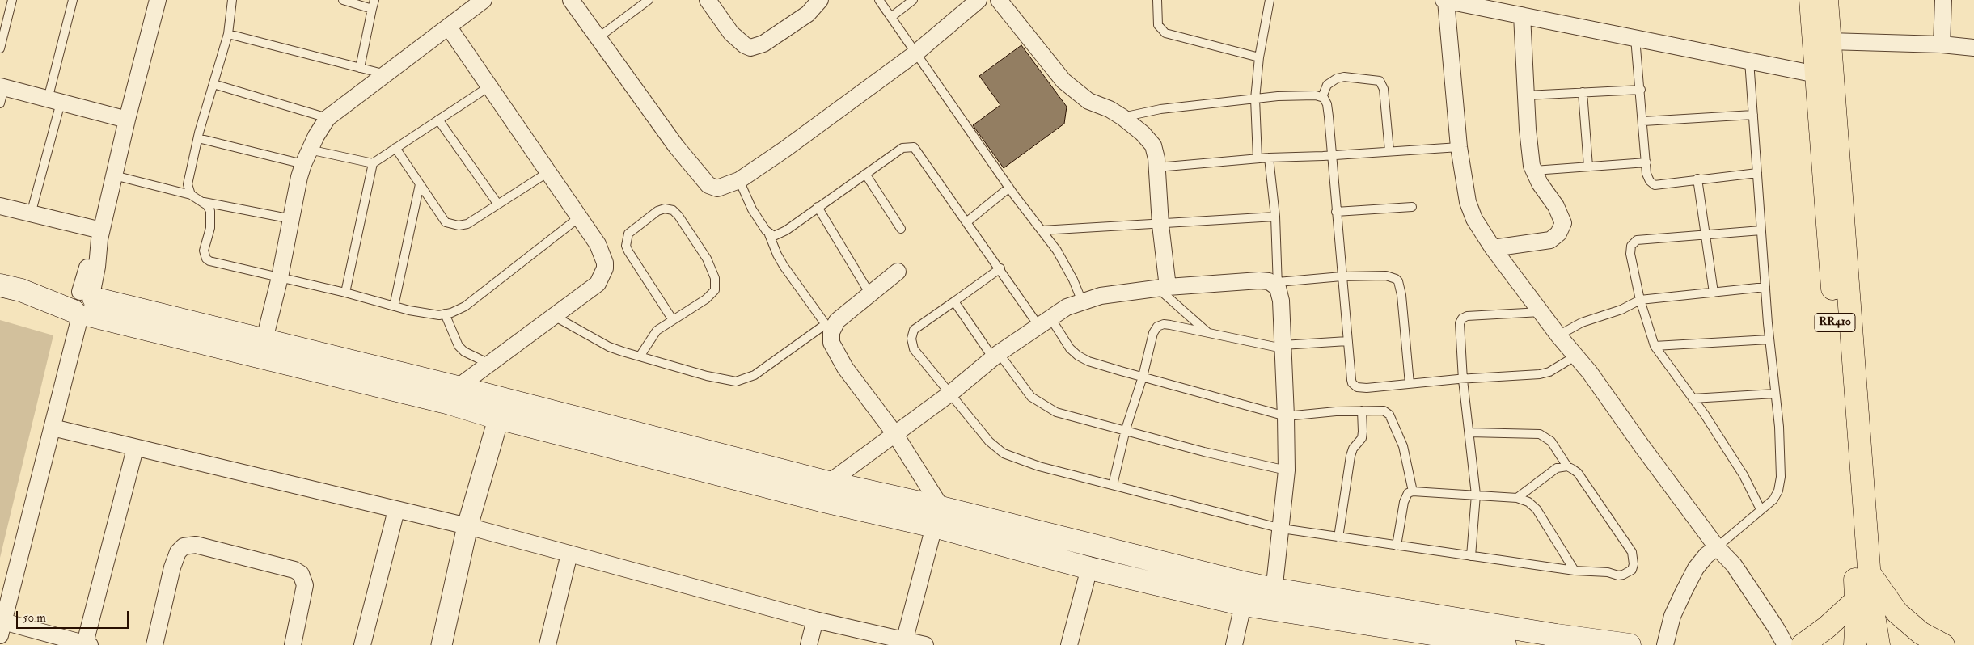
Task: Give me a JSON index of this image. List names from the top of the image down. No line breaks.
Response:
{"streets":{"highway":["RR410"]},"scale_bar":"50 m"}
